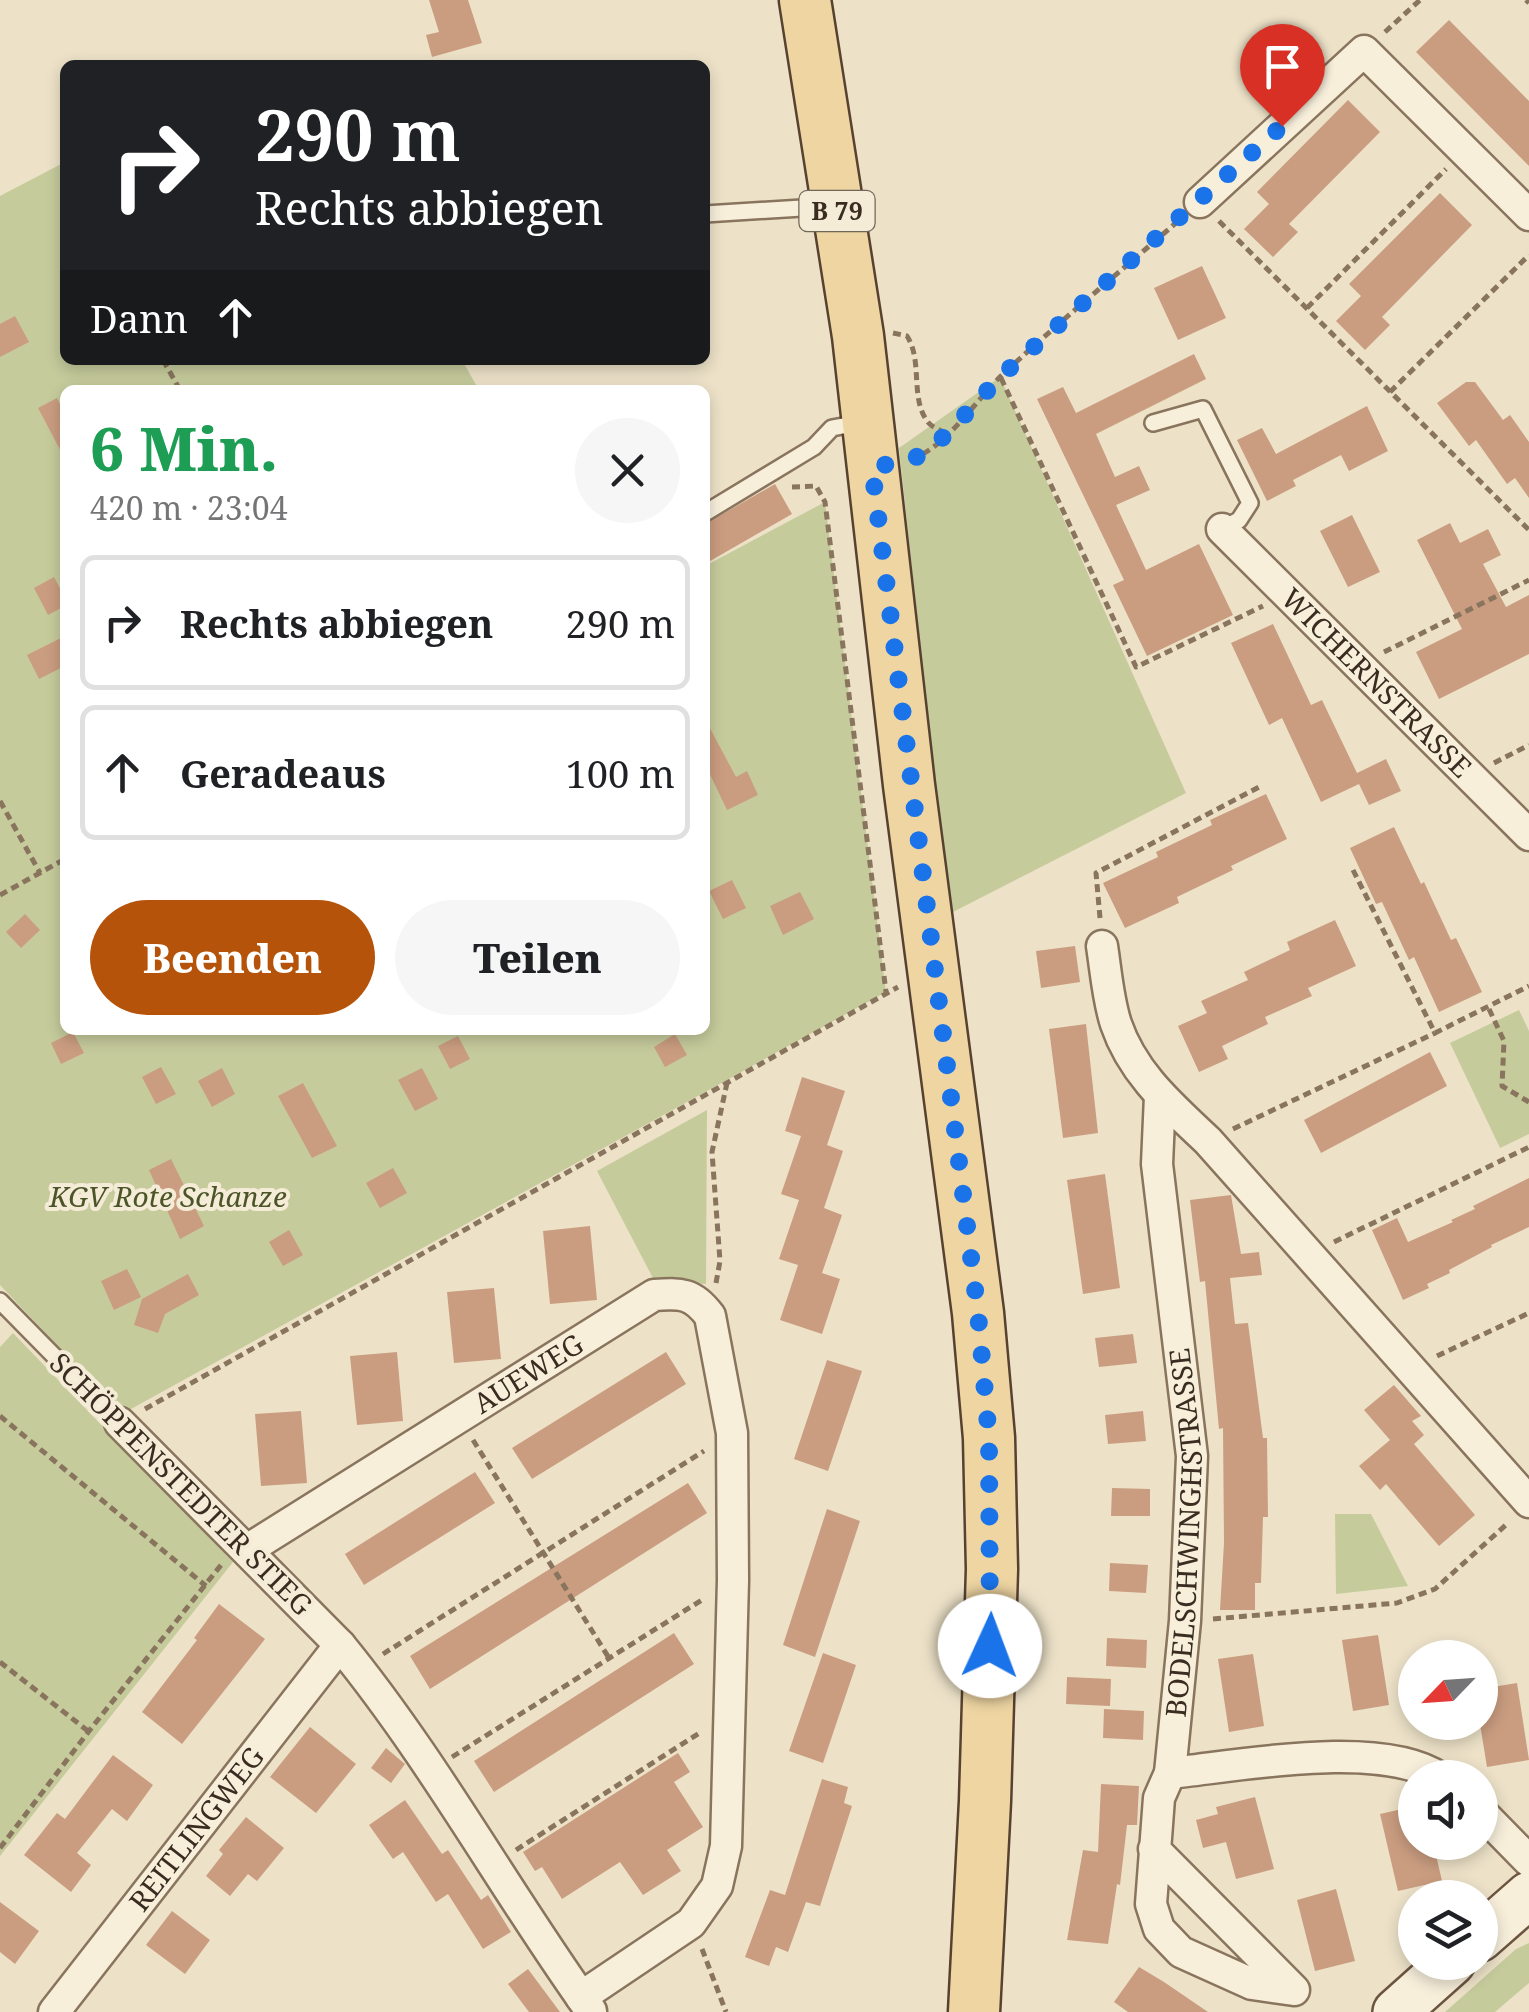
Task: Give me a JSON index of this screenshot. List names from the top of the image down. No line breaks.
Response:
{"streets":{"main road":["B 79"],"street":["WICHERNSTRASSE","AUEWEG","SCHÖPPENSTEDTER STIEG","BODELSCHWINGHSTRASSE","REITLINGWEG"]},"crossings":[["AUEWEG","SCHÖPPENSTEDTER STIEG"],["SCHÖPPENSTEDTER STIEG","REITLINGWEG"]],"parks":["KGV Rote Schanze"],"north":"bottom left","page":{"turn":["290 m","Rechts abbiegen"],"then":"Dann","heading":["6 Min.","420 m · 23:04"],"list":[{"name":"Rechts abbiegen","value":"290 m"},{"name":"Geradeaus","value":"100 m"}],"buttons":["Beenden","Teilen"]}}
